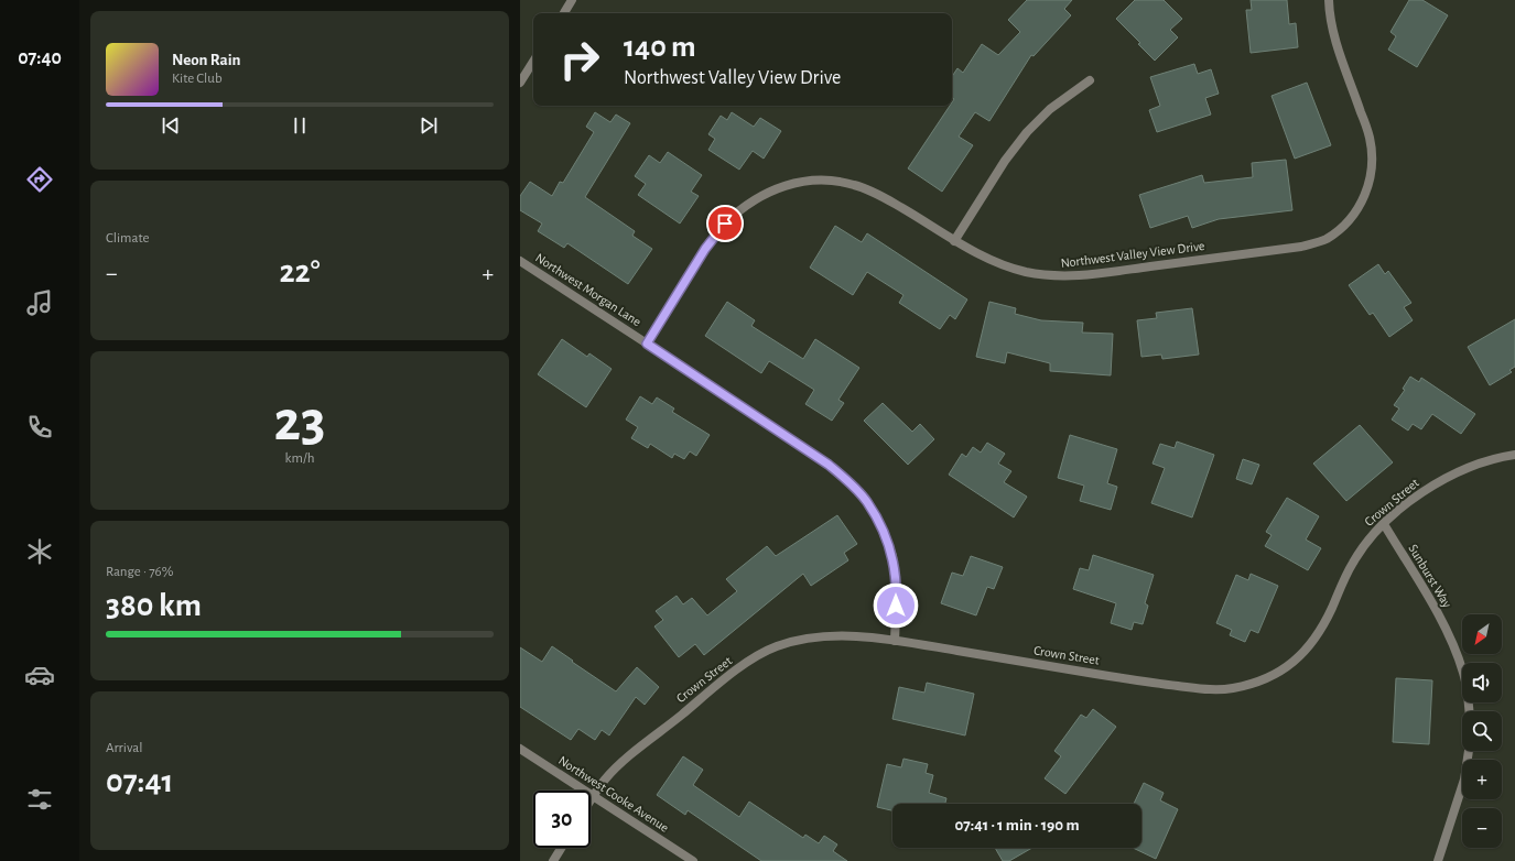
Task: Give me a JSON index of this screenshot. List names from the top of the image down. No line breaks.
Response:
{"streets":{"street":["Northwest Valley View Drive","Northwest Morgan Lane","Crown Street","Sunburst Way","Northwest Cooke Avenue"]},"crossings":[["Northwest Valley View Drive","Northwest Morgan Lane"],["Northwest Morgan Lane","Crown Street"],["Crown Street","Sunburst Way"],["Crown Street","Northwest Cooke Avenue"]],"north":"bottom left","page":{"tabs":"07:40","turn":["140 m","Northwest Valley View Drive"],"song":["Neon Rain","Kite Club"],"tile":["Climate",["23","km/h"],["Range · 76%","380 km"],["Arrival","07:41"]],"heat":["−","22°","+"],"map_buttons":["+","−"],"limit":"30","trip":"07:41 · 1 min · 190 m"}}
